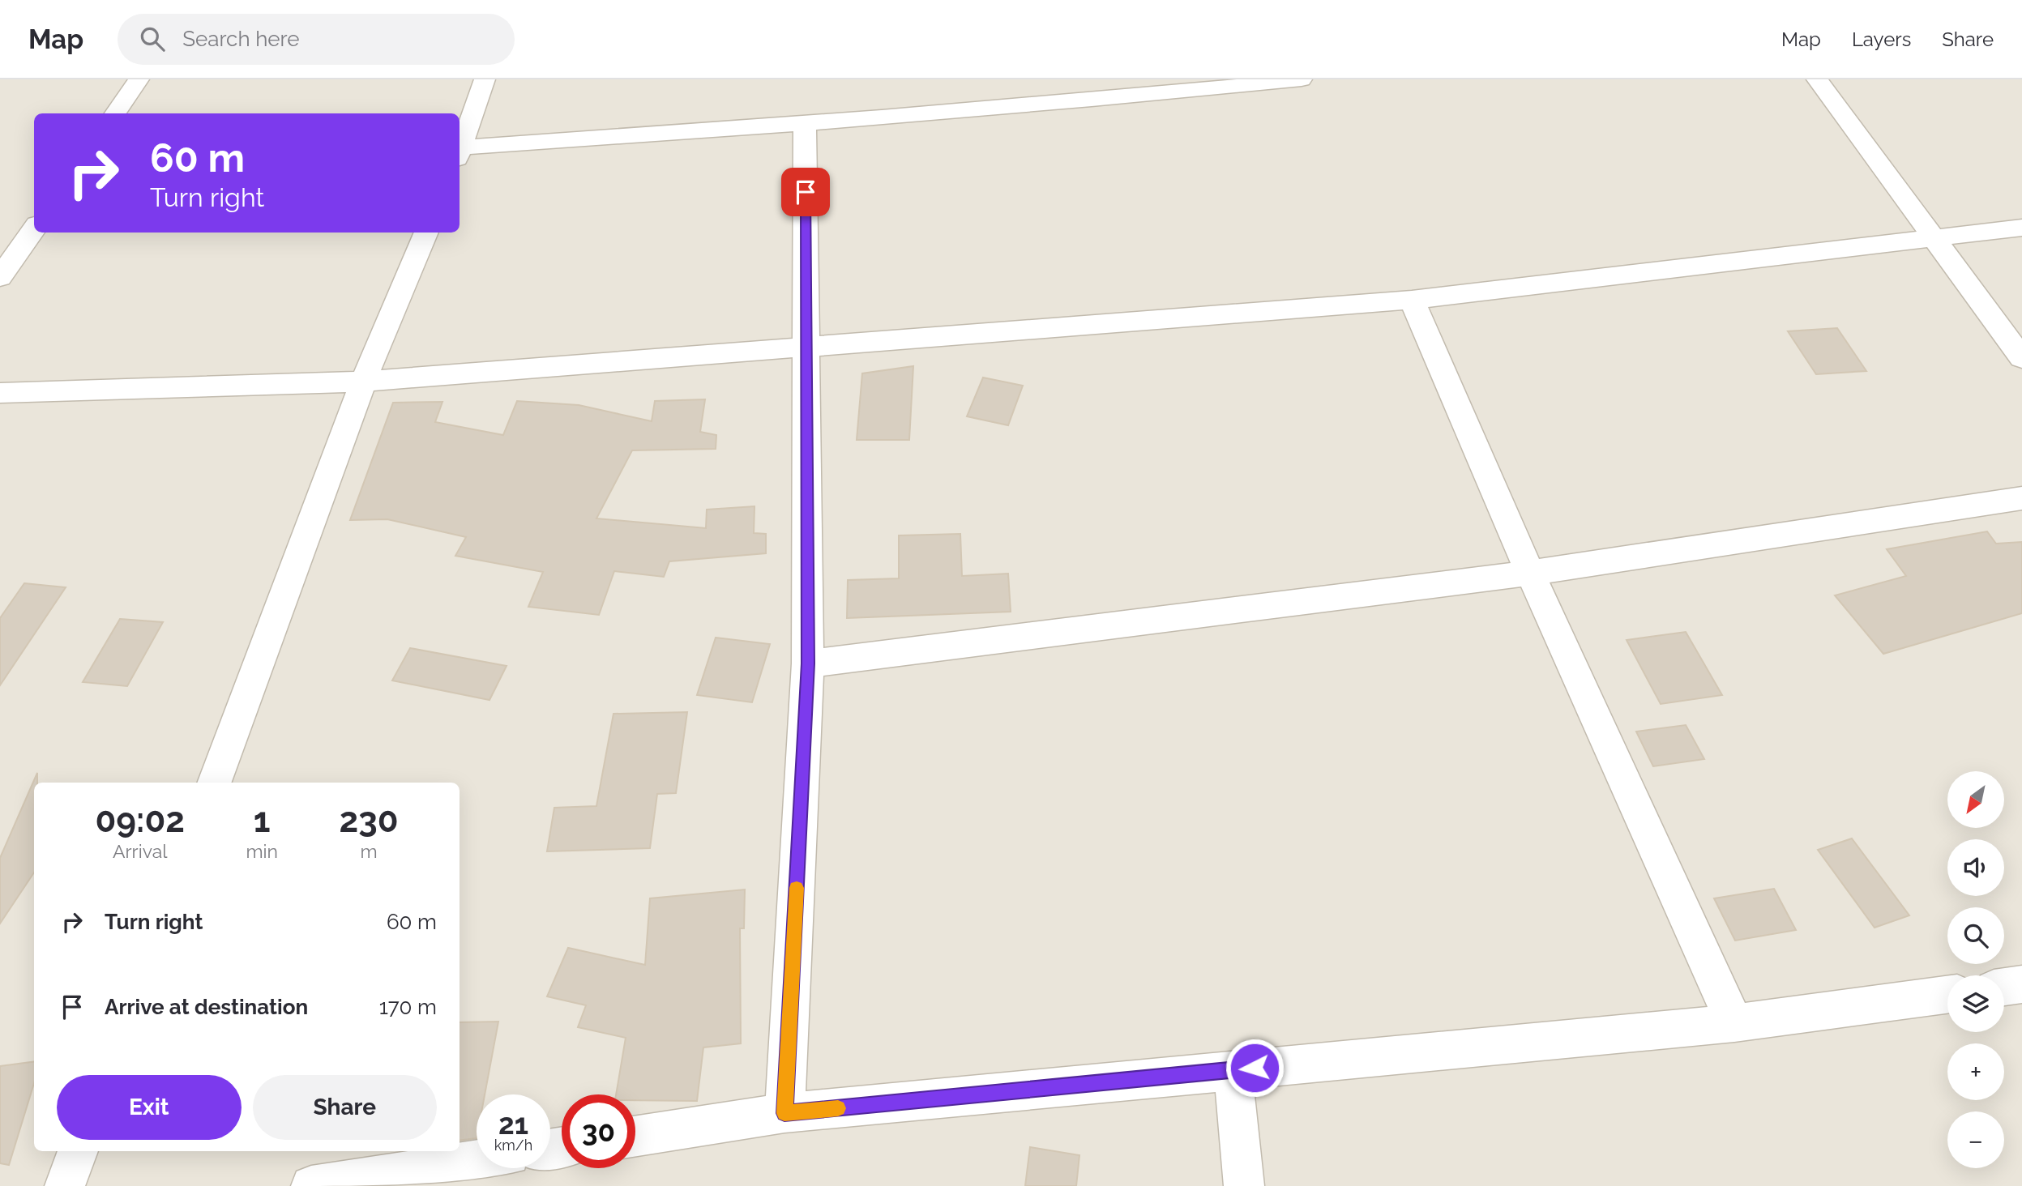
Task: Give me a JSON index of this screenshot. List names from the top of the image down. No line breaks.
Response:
{"north":"bottom left","page":{"header":"Map","search":"Search here","nav":["Map","Layers","Share"],"turn":["60 m","Turn right"],"map_buttons":["+","−"],"eta":["09:02","Arrival","1","min","230","m"],"list":[{"name":"Turn right","value":"60 m"},{"name":"Arrive at destination","value":"170 m"}],"buttons":["Exit","Share"],"speed":"21 km/h","limit":"30"}}
